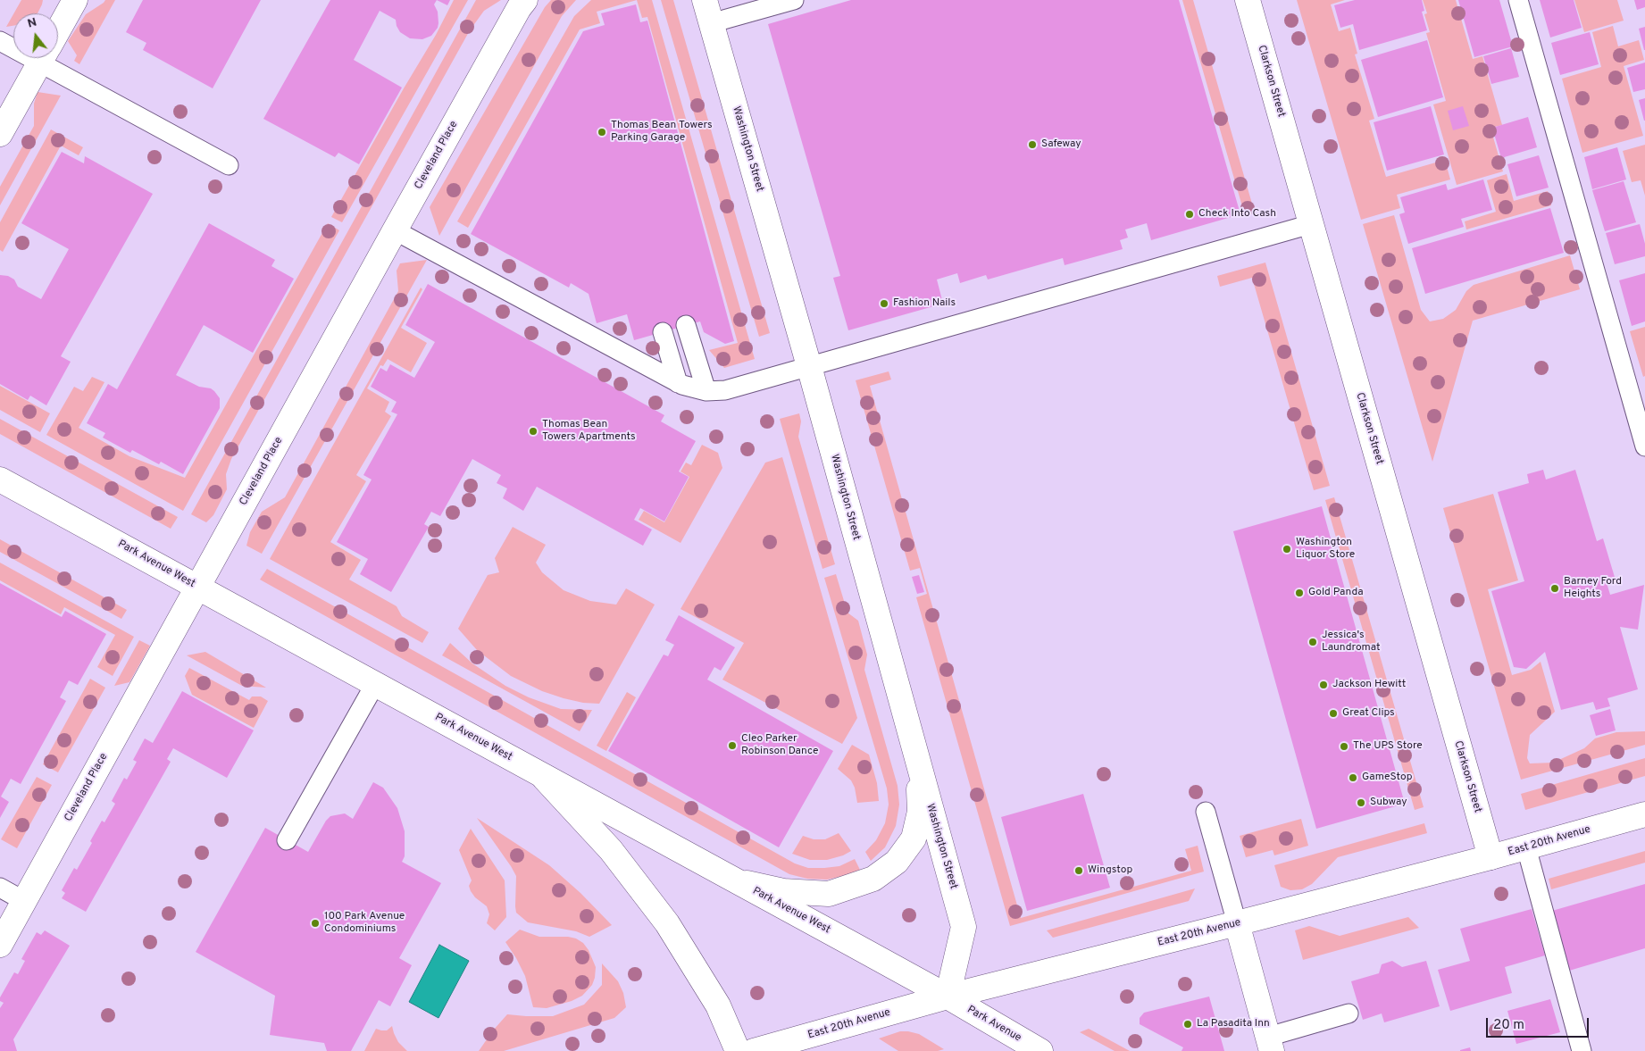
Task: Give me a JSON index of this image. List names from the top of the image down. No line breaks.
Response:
{"streets":{"street":["Clarkson Street","Washington Street","Cleveland Place","Park Avenue West","East 20th Avenue","Park Avenue"]},"crossings":[["Clarkson Street","East 20th Avenue"],["Washington Street","Park Avenue West"],["Washington Street","East 20th Avenue"],["Washington Street","Park Avenue"],["Cleveland Place","Park Avenue West"],["Park Avenue West","East 20th Avenue"],["Park Avenue West","Park Avenue"],["East 20th Avenue","Park Avenue"]],"places":["Thomas Bean Towers Parking Garage","Safeway","Check Into Cash","Fashion Nails","Thomas Bean Towers Apartments","Washington Liquor Store","Barney Ford Heights","Gold Panda","Jessica's Laundromat","Jackson Hewitt","Great Clips","Cleo Parker Robinson Dance","The UPS Store","GameStop","Subway","Wingstop","100 Park Avenue Condominiums","La Pasadita Inn"],"scale_bar":"20 m","north":"top"}
